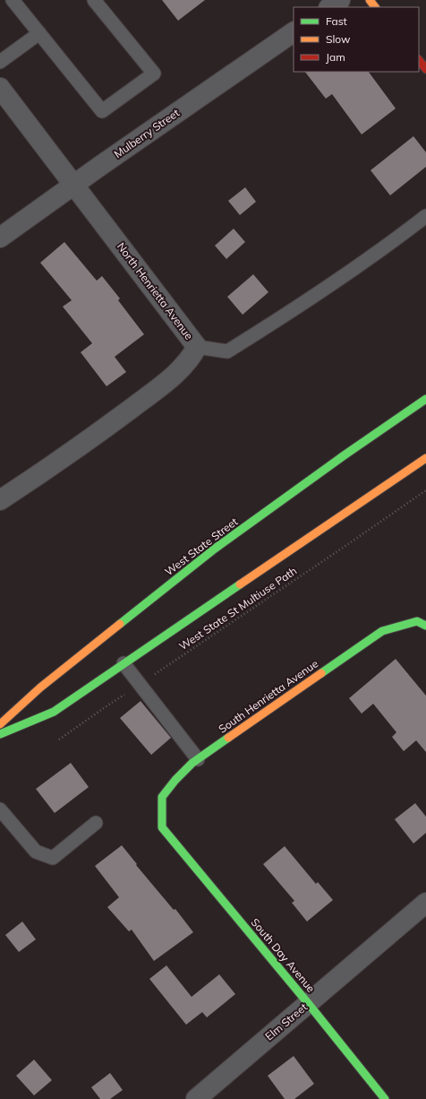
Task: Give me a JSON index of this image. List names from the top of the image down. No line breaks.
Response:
{"streets":{"main road":["West State Street","South Henrietta Avenue","South Day Avenue"],"street":["Mulberry Street","North Henrietta Avenue","Elm Street"],"path":["West State St Multiuse Path"]},"crossings":[["Mulberry Street","North Henrietta Avenue"],["South Henrietta Avenue","South Day Avenue"],["South Day Avenue","Elm Street"]],"legend":["Fast","Slow","Jam"]}
